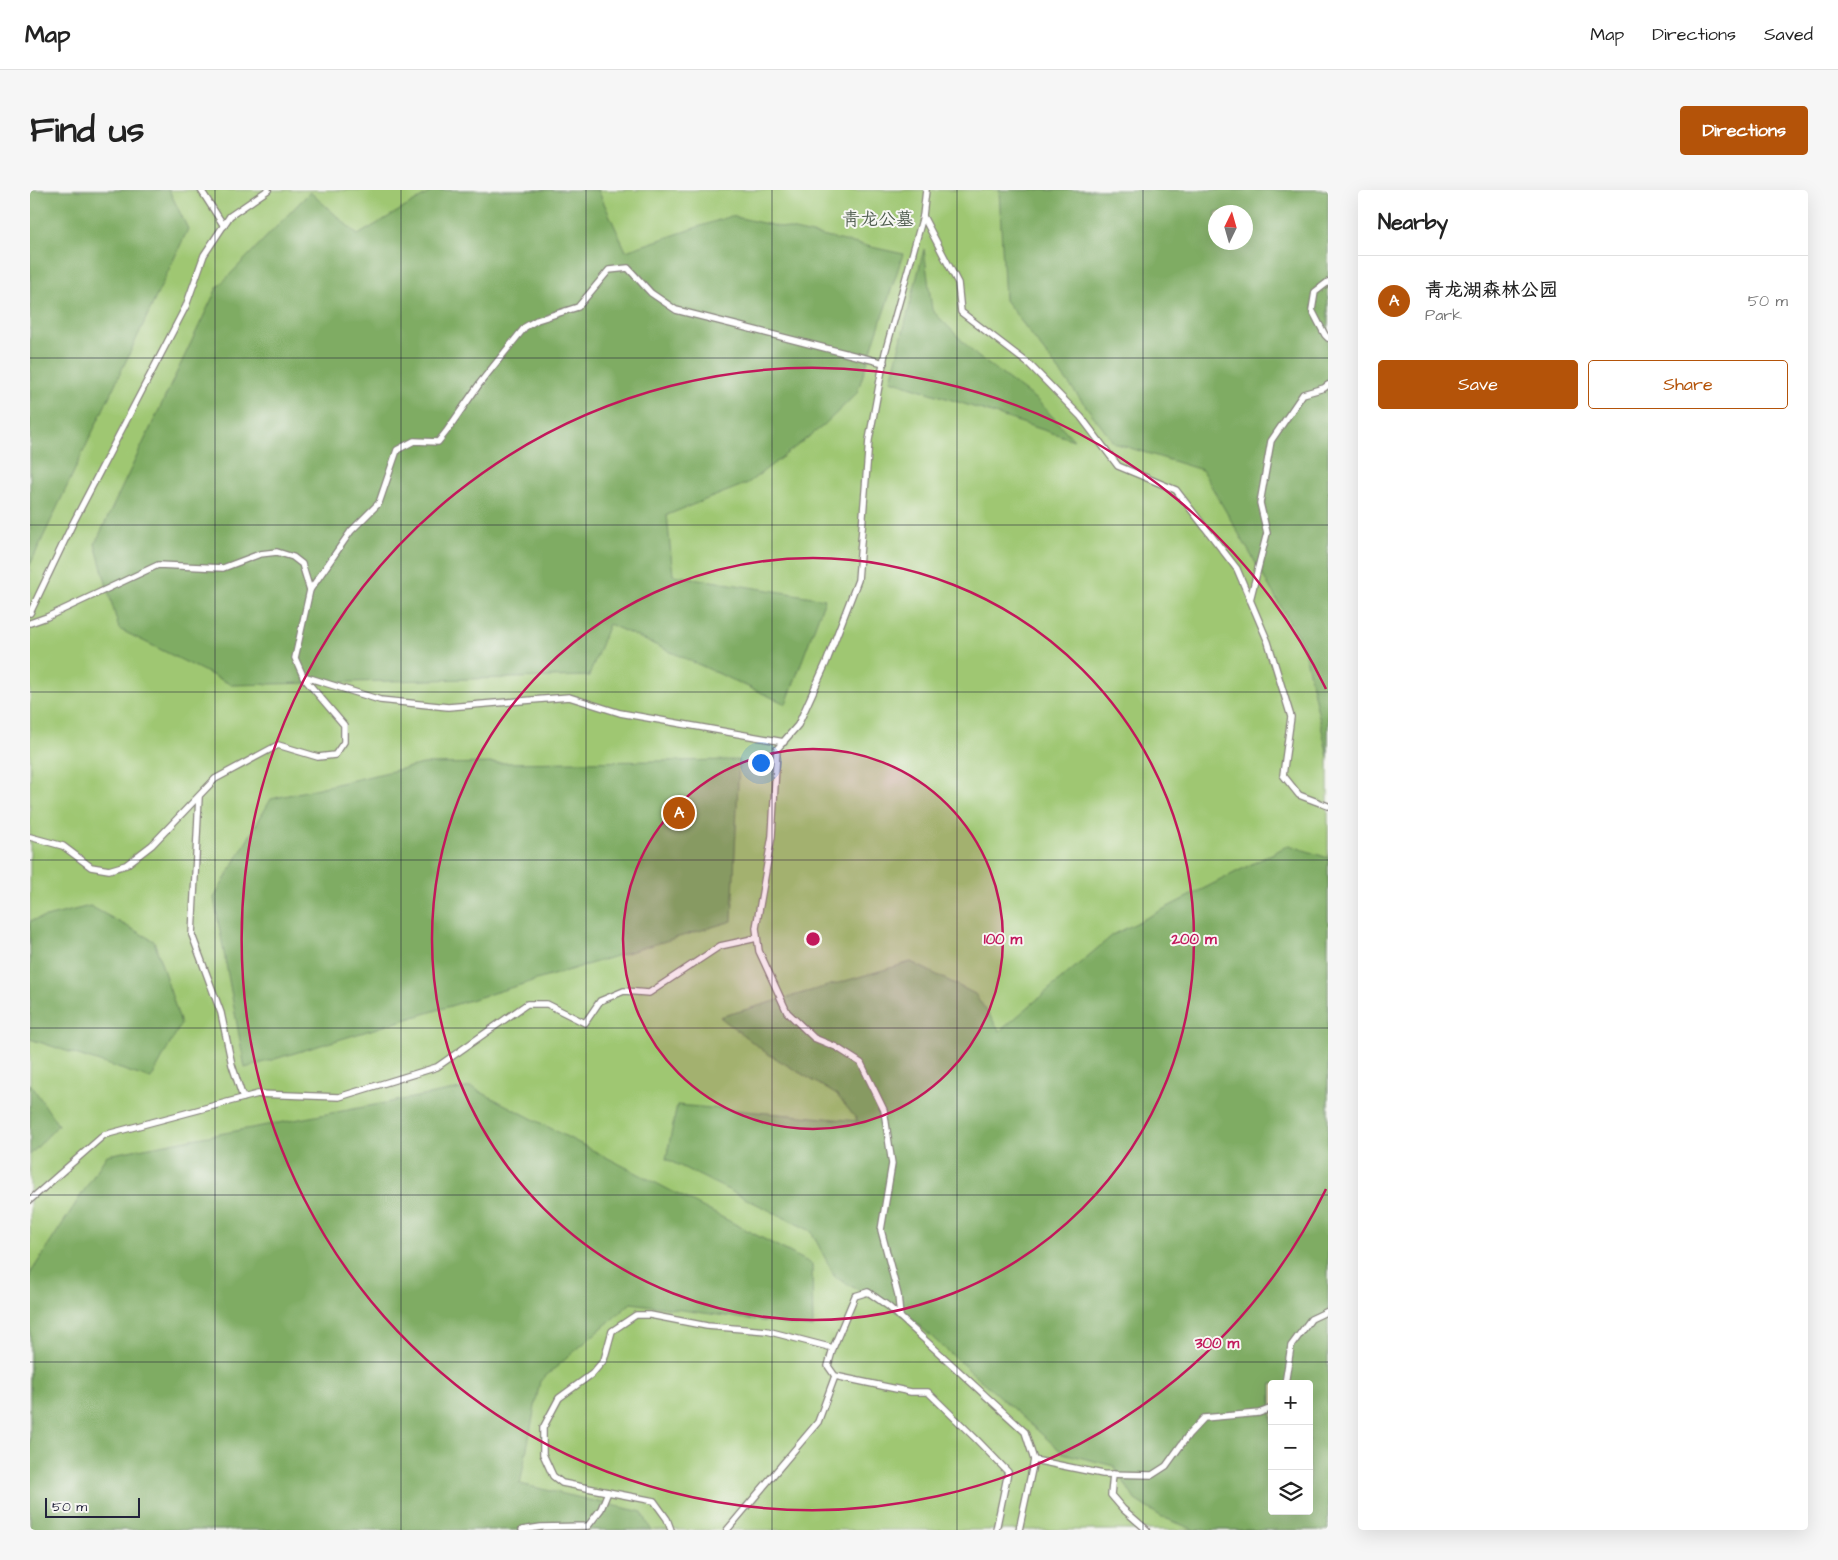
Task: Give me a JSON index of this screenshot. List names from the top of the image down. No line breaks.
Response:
{"parks":["青龙公墓"],"scale_bar":"50 m","north":"top","page":{"header":"Map","nav":["Map","Directions","Saved"],"title":"Find us","buttons":["Directions",["Save","Share"]],"heading":"Nearby","list":[{"mark":"A","name":"青龙湖森林公园","note":"Park","value":"50 m"}],"pins":"A","map_buttons":["+","−"],"scale":"50 m"},"rings":["100 m","200 m","300 m"]}
